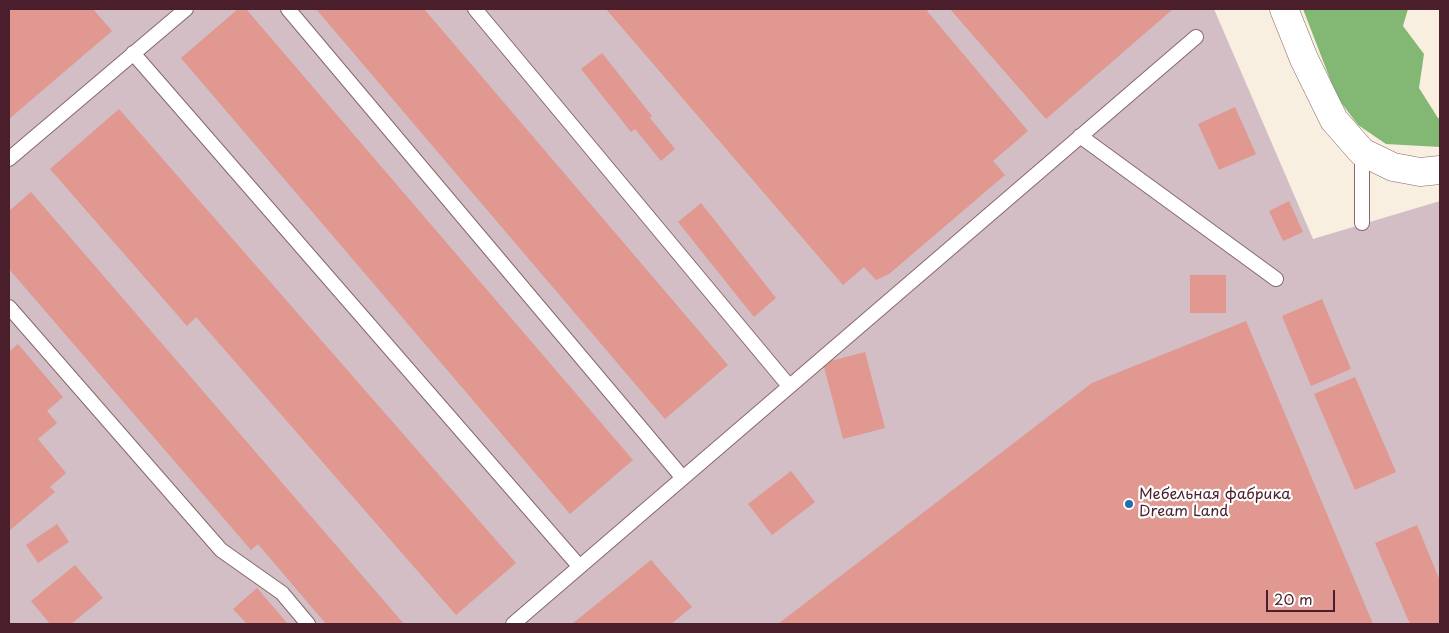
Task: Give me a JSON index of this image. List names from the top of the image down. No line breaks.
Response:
{"places":["Мебельная фабрика Dream Land"],"scale_bar":"20 m"}
